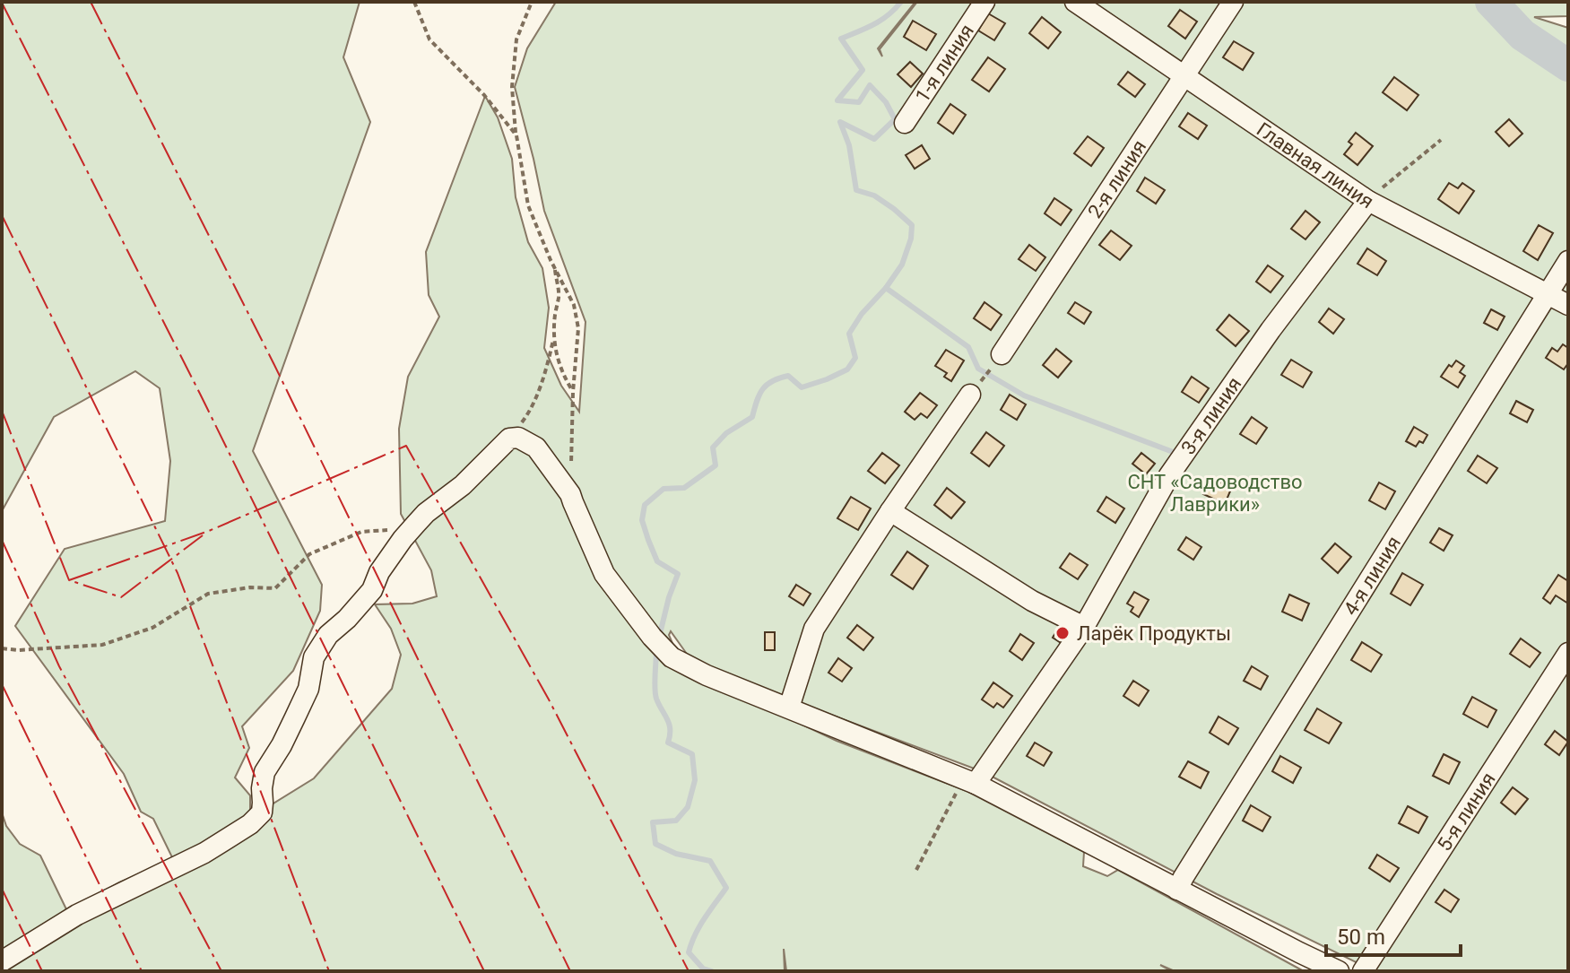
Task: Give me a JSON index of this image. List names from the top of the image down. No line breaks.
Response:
{"streets":{"street":["1-я линия","Главная линия","2-я линия","3-я линия","4-я линия","5-я линия"]},"crossings":[["Главная линия","2-я линия"],["Главная линия","3-я линия"],["Главная линия","4-я линия"]],"parks":["СНТ «Садоводство Лаврики»"],"places":["Ларёк Продукты"],"scale_bar":"50 m"}
